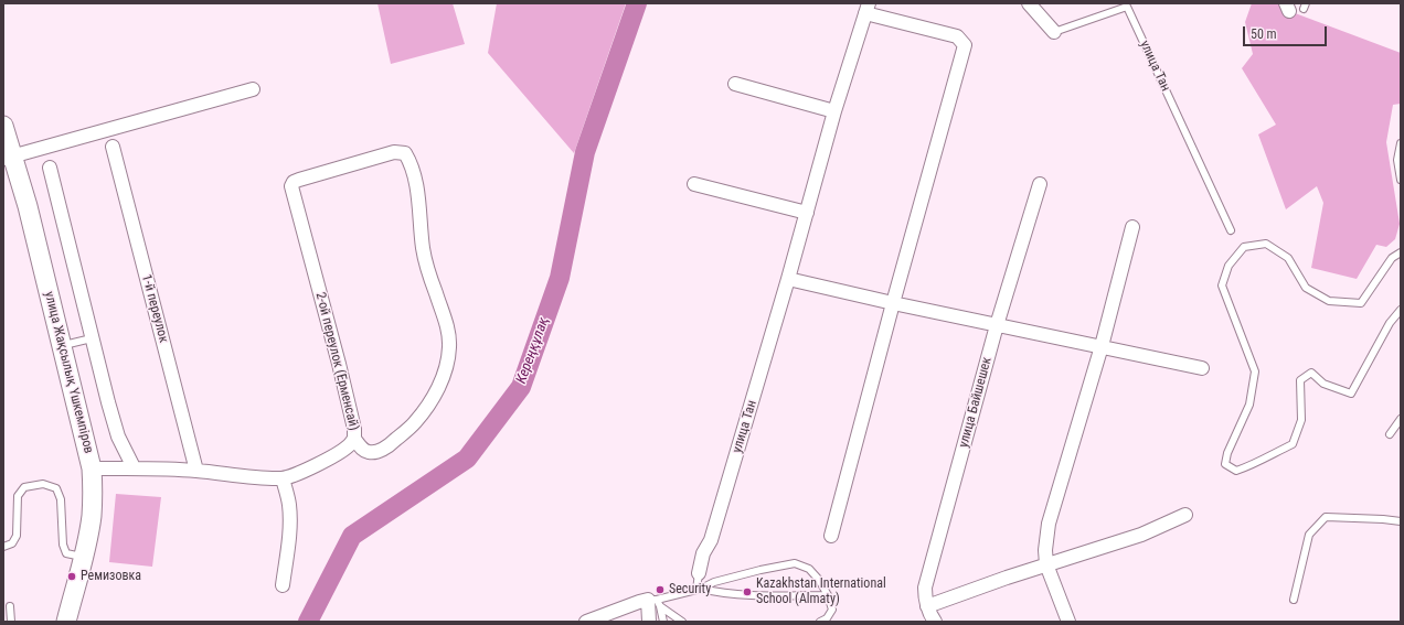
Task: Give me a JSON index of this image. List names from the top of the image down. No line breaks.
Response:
{"streets":{"street":["улица Тан","1-й переулок","2-ой переулок (Ерменсай)","улица Жақсылық Үшкемпіров","улица Байшешек"]},"crossings":[["1-й переулок","2-ой переулок (Ерменсай)"],["2-ой переулок (Ерменсай)","улица Жақсылық Үшкемпіров"]],"water":["Кереңқұлақ"],"places":["Ремизовка","Security","Kazakhstan International School (Almaty)"],"scale_bar":"50 m"}
